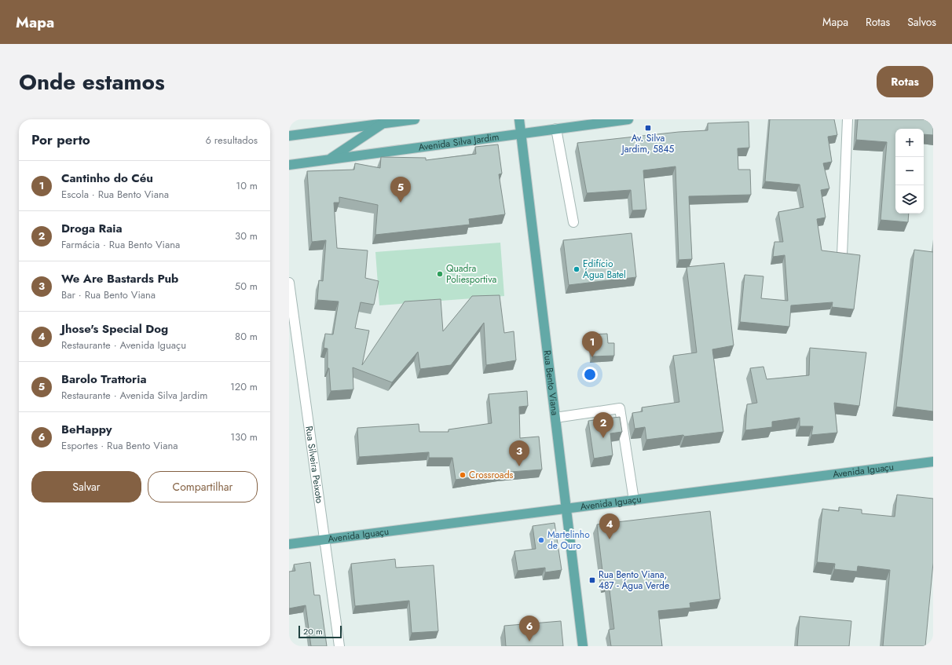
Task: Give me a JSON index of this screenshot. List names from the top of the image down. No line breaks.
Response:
{"streets":{"main road":["Avenida Silva Jardim","Rua Bento Viana","Avenida Iguaçu"],"street":["Rua Silveira Peixoto"]},"crossings":[["Avenida Silva Jardim","Rua Bento Viana"],["Rua Bento Viana","Avenida Iguaçu"],["Rua Silveira Peixoto","Avenida Iguaçu"]],"places":{"transit":["Av. Silva Jardim, 5845","Rua Bento Viana, 487 - Água Verde"],"other":["Edifício Água Batel","Quadra Poliesportiva","Crossroads","Martelinho de Ouro"]},"scale_bar":"20 m","page":{"header":"Mapa","nav":["Mapa","Rotas","Salvos"],"title":"Onde estamos","buttons":["Rotas",["Salvar","Compartilhar"]],"heading":["Por perto","6 resultados"],"map_buttons":["+","−"],"list":[{"mark":"1","name":"Cantinho do Céu","note":"Escola · Rua Bento Viana","value":"10 m"},{"mark":"2","name":"Droga Raia","note":"Farmácia · Rua Bento Viana","value":"30 m"},{"mark":"3","name":"We Are Bastards Pub","note":"Bar · Rua Bento Viana","value":"50 m"},{"mark":"4","name":"Jhose's Special Dog","note":"Restaurante · Avenida Iguaçu","value":"80 m"},{"mark":"5","name":"Barolo Trattoria","note":"Restaurante · Avenida Silva Jardim","value":"120 m"},{"mark":"6","name":"BeHappy","note":"Esportes · Rua Bento Viana","value":"130 m"}],"pins":["5","1","2","3","4","6"],"scale":"20 m"}}
